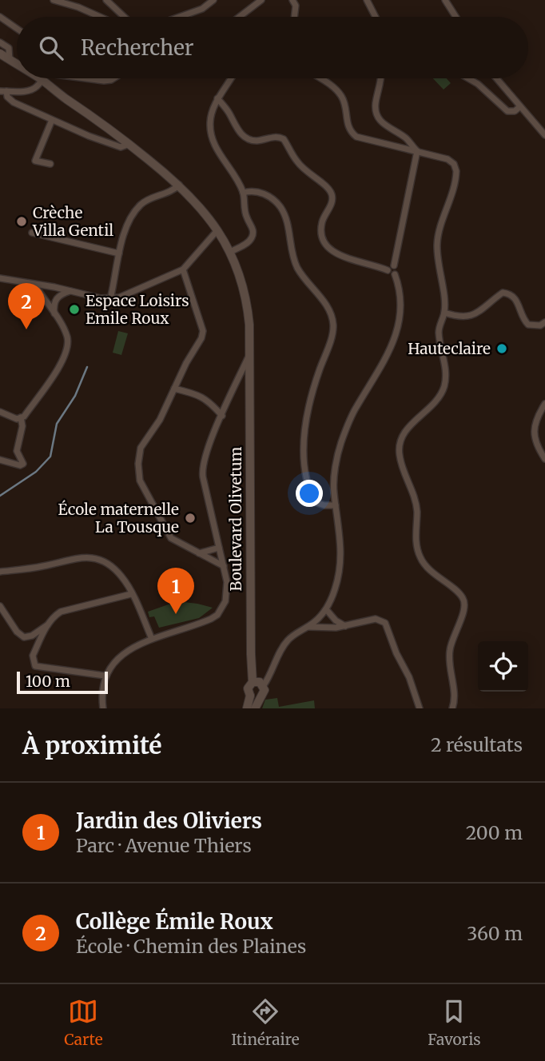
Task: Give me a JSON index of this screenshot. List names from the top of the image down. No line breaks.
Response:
{"streets":{"main road":["Boulevard Olivetum"]},"places":["Crèche Villa Gentil","Espace Loisirs Emile Roux","Hauteclaire","École maternelle La Tousque"],"scale_bar":"100 m","page":{"search":"Rechercher","pins":["2","1"],"scale":"100 m","heading":["À proximité","2 résultats"],"list":[{"mark":"1","name":"Jardin des Oliviers","note":"Parc · Avenue Thiers","value":"200 m"},{"mark":"2","name":"Collège Émile Roux","note":"École · Chemin des Plaines","value":"360 m"}],"nav":["Carte","Itinéraire","Favoris"]}}
